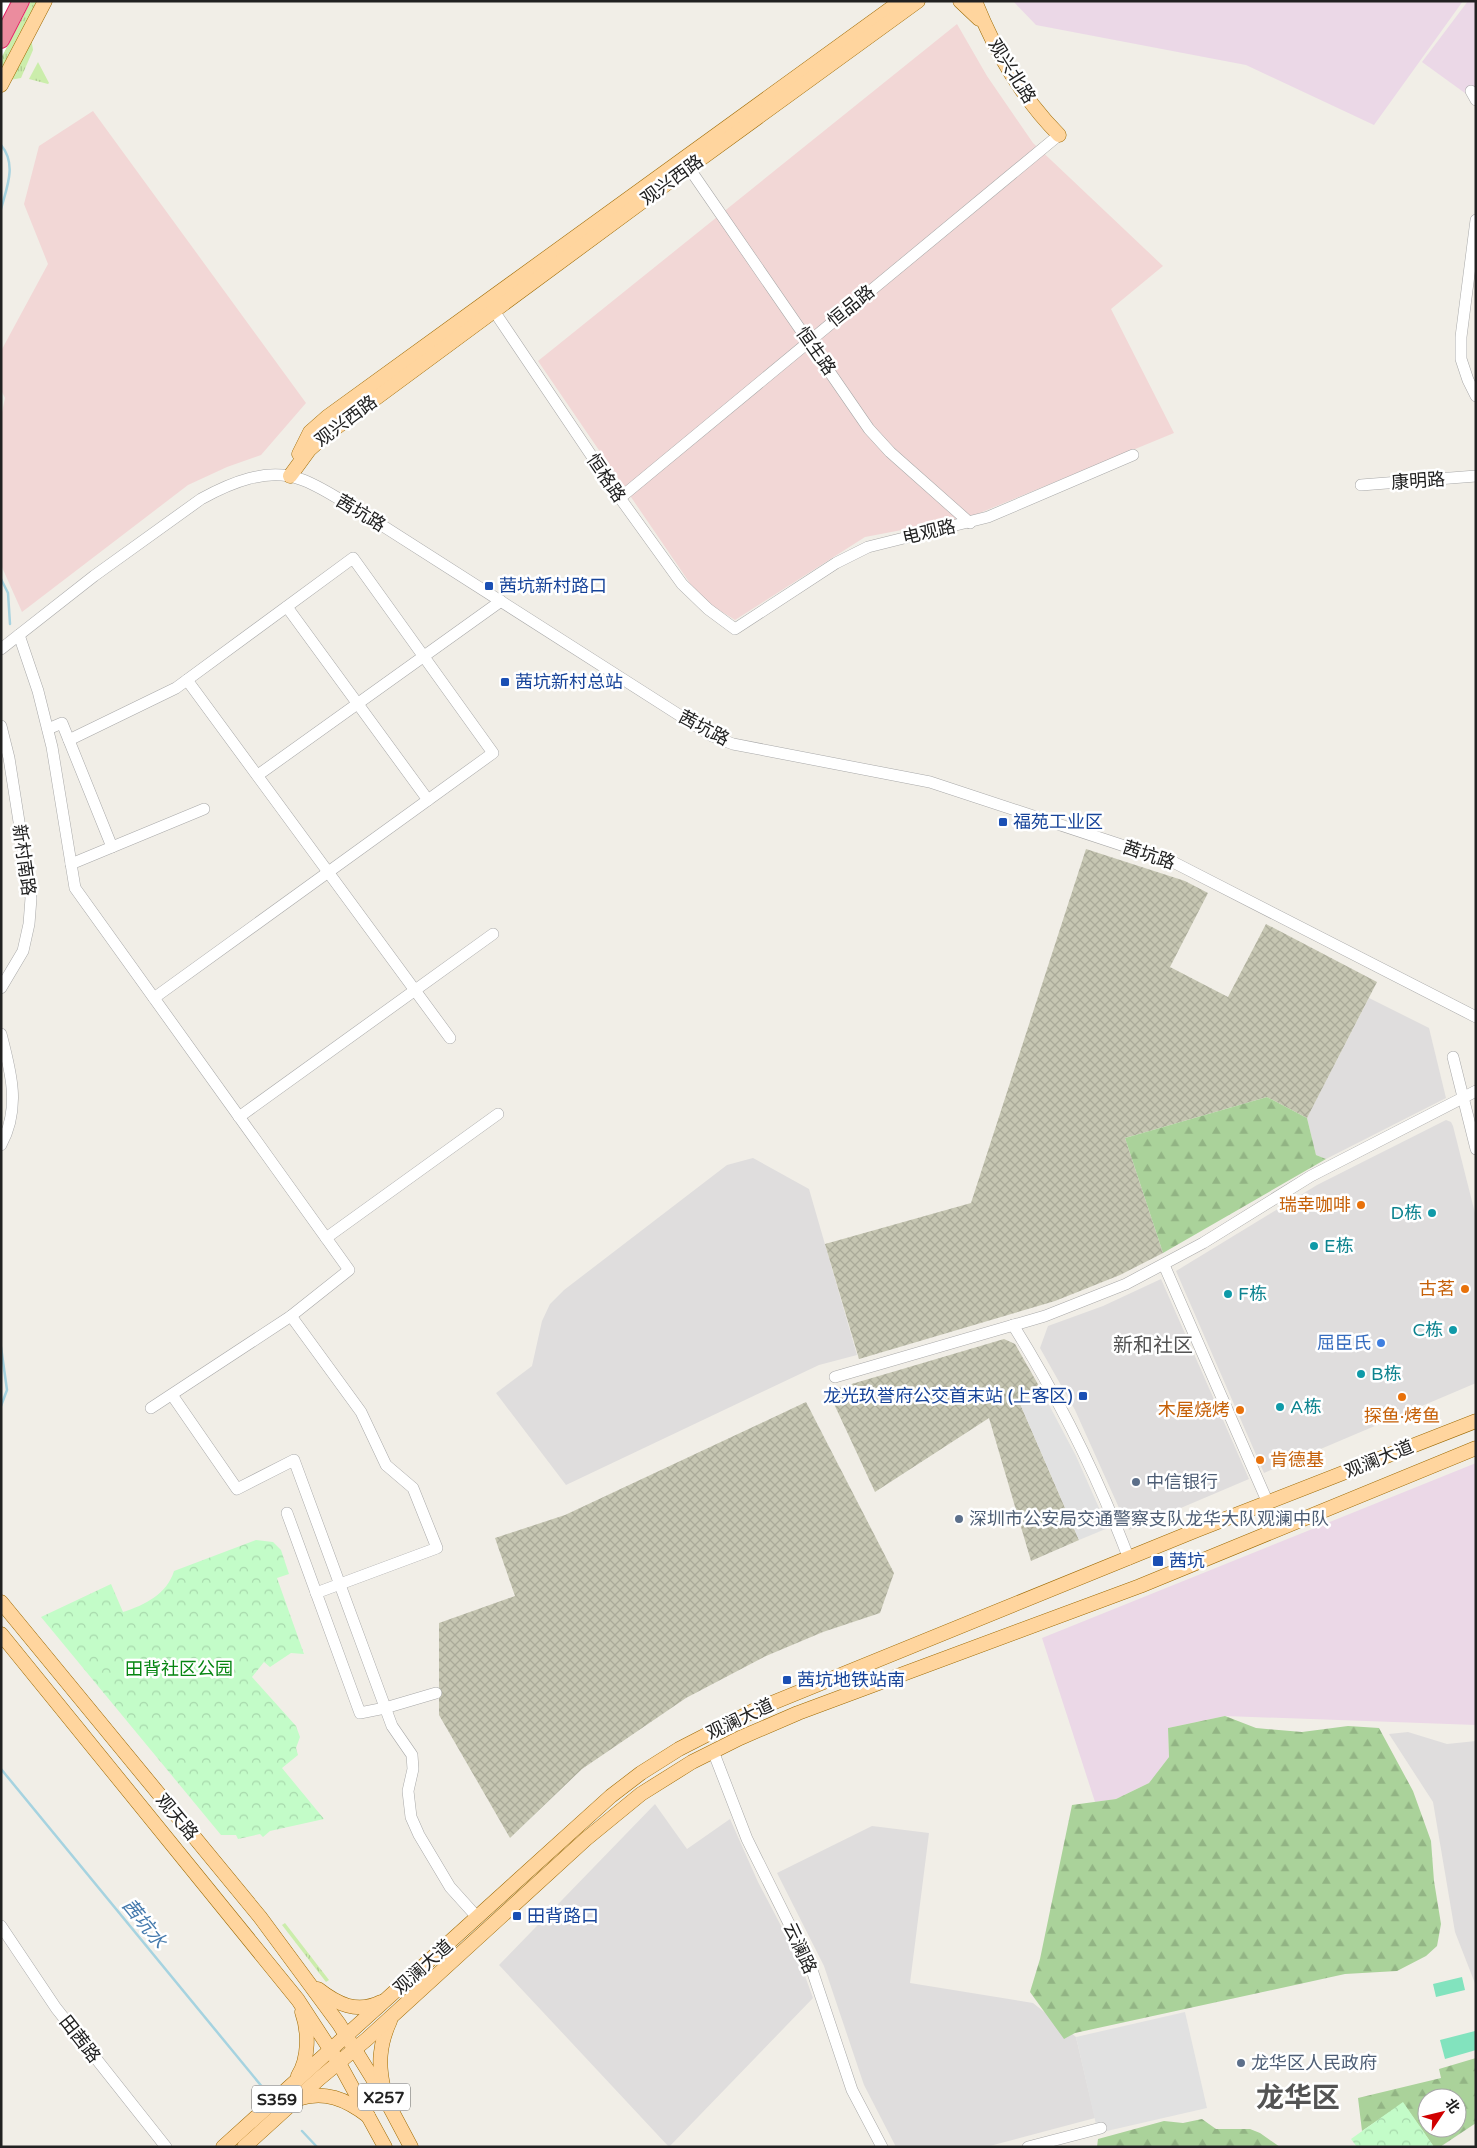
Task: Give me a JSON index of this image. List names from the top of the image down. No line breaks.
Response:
{"streets":{"main road":["观兴北路","观兴西路","观澜大道","观天路","X257","S359"],"street":["恒品路","恒生路","恒格路","康明路","茜坑路","电观路","新村南路","云澜路","田茜路"]},"crossings":[["观兴北路","恒品路"],["观兴西路","恒生路"],["观兴西路","恒格路"],["观兴西路","茜坑路"],["恒品路","恒生路"],["恒品路","恒格路"],["恒生路","电观路"],["恒格路","电观路"],["观澜大道","观天路"],["观澜大道","云澜路"],["观澜大道","X257"],["观天路","X257"]],"districts":["新和社区","龙华区"],"water":["茜坑水"],"parks":["田背社区公园"],"places":{"transit":["茜坑新村路口","茜坑新村总站","福苑工业区","龙光玖誉府公交首末站 (上客区)","茜坑","茜坑地铁站南","田背路口"],"other":["瑞幸咖啡","D栋","E栋","古茗","F栋","C栋","屈臣氏","B栋","探鱼·烤鱼","A栋","木屋烧烤","肯德基","中信银行","深圳市公安局交通警察支队龙华大队观澜中队","龙华区人民政府"]},"north":"top right"}
